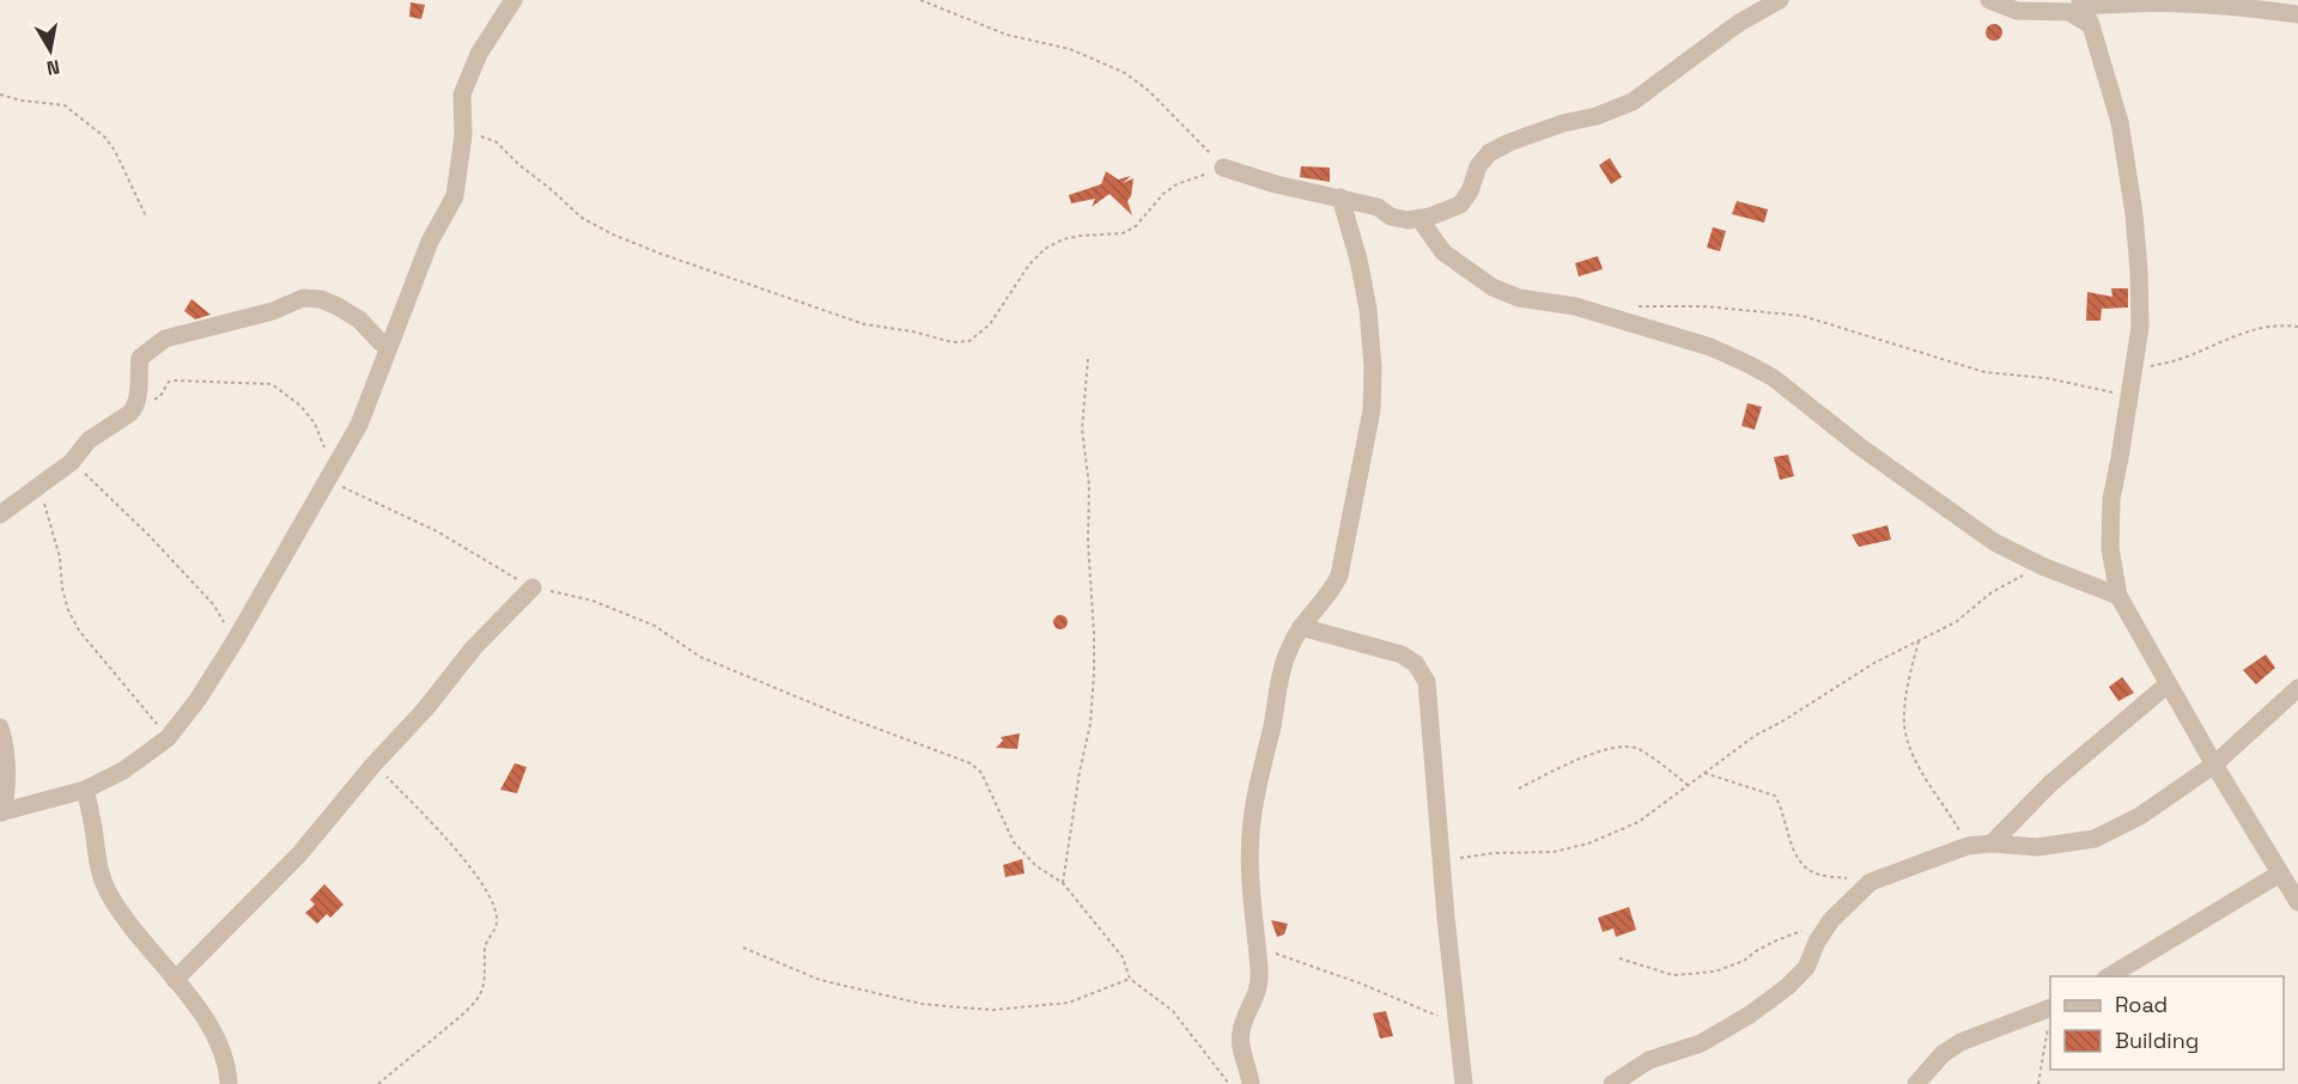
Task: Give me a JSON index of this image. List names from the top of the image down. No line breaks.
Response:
{"legend":["Road","Building"],"north":"bottom"}
